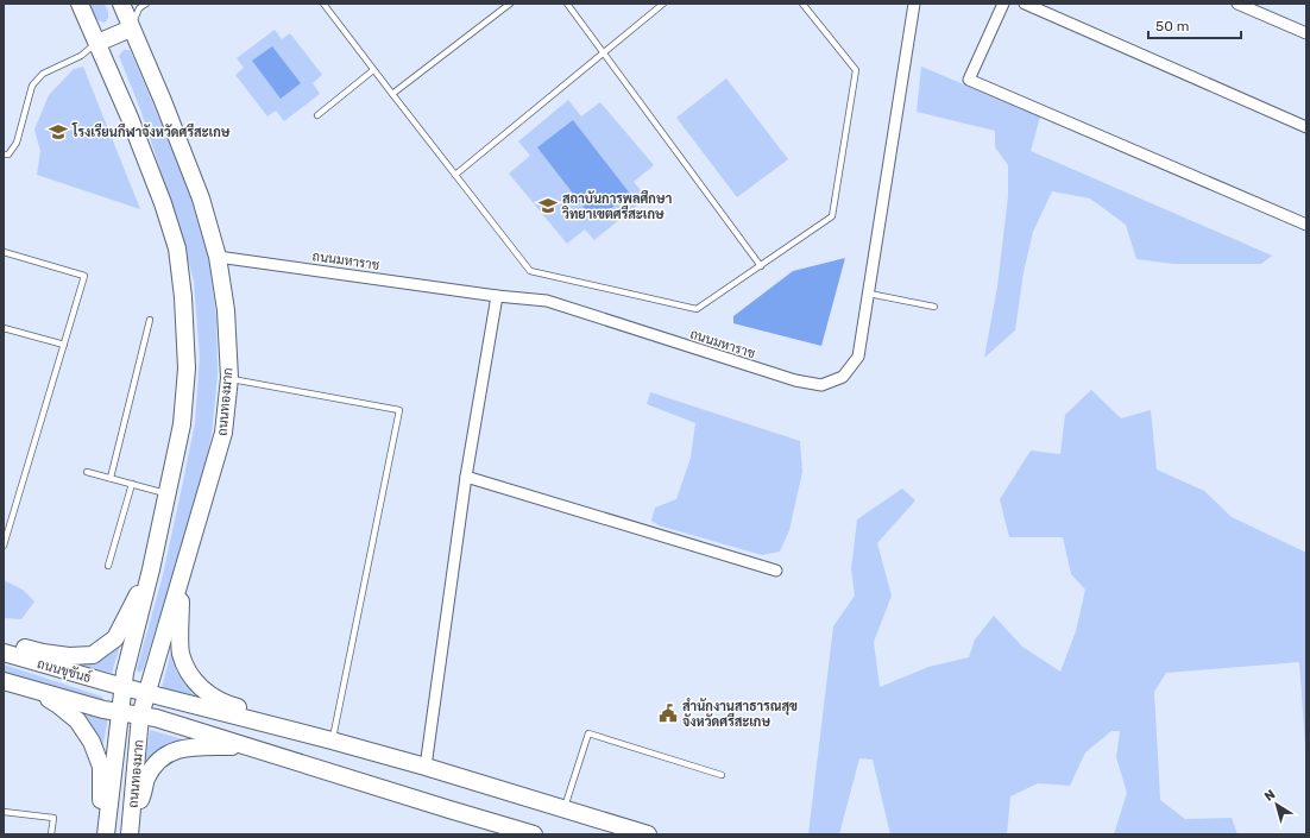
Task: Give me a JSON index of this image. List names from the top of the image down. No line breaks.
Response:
{"streets":{"main road":["ถนนทองมาก","ถนนขุขันธ์"],"street":["ถนนมหาราช"]},"crossings":[["ถนนมหาราช","ถนนทองมาก"],["ถนนทองมาก","ถนนขุขันธ์"]],"places":{"school or university":["โรงเรียนกีฬาจังหวัดศรีสะเกษ","สถาบันการพลศึกษา วิทยาเขตศรีสะเกษ"],"public building":["สำนักงานสาธารณสุข จังหวัดศรีสะเกษ"]},"scale_bar":"50 m","north":"top left"}
